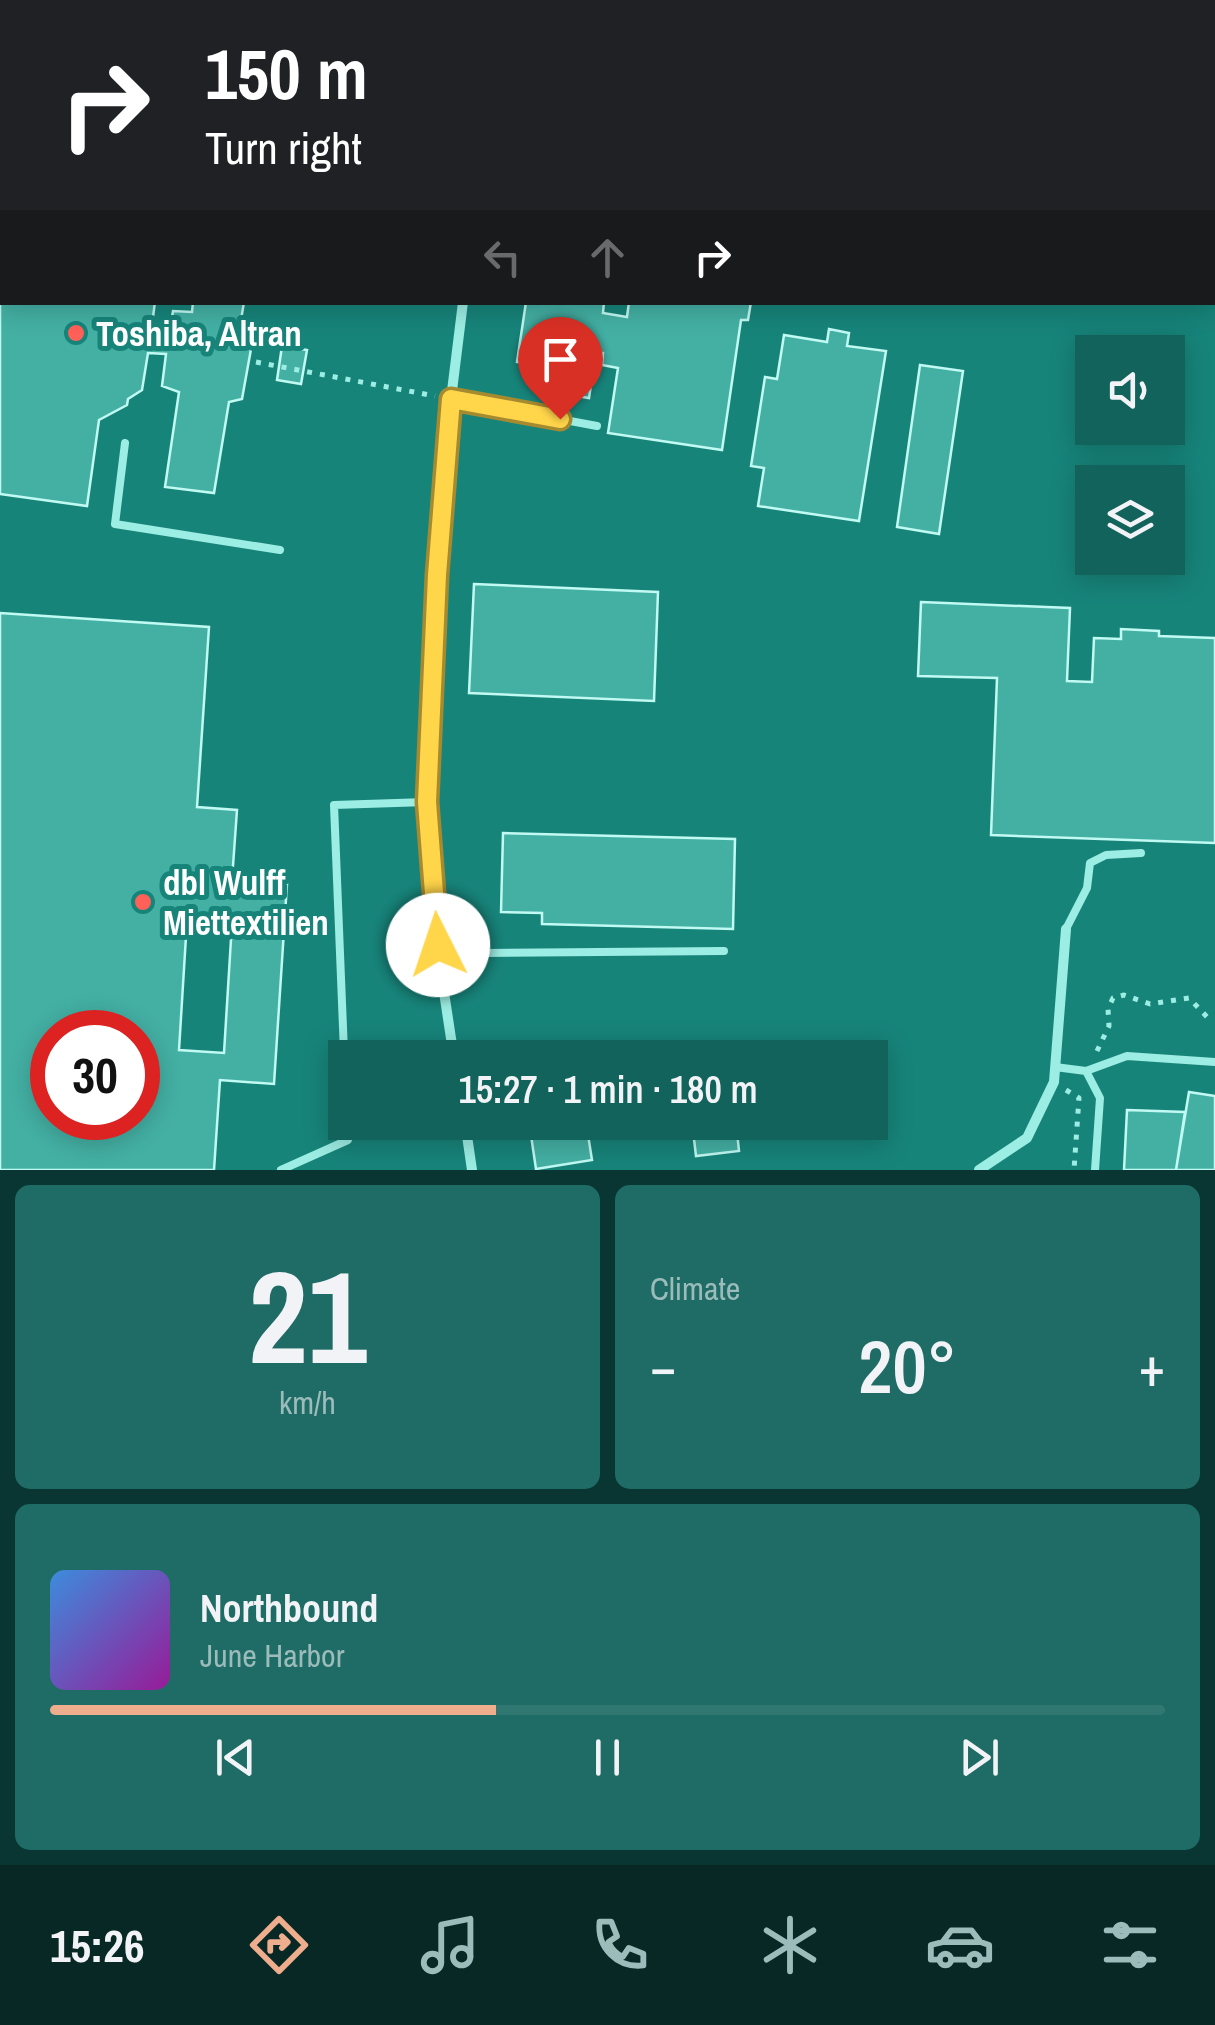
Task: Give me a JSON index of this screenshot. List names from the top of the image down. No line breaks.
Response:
{"places":["Toshiba, Altran","dbl Wulff Miettextilien"],"page":{"turn":["150 m","Turn right"],"limit":"30","trip":"15:27 · 1 min · 180 m","tile":[["21","km/h"],"Climate"],"heat":["−","20°","+"],"song":["Northbound","June Harbor"],"tabs":"15:26"}}
